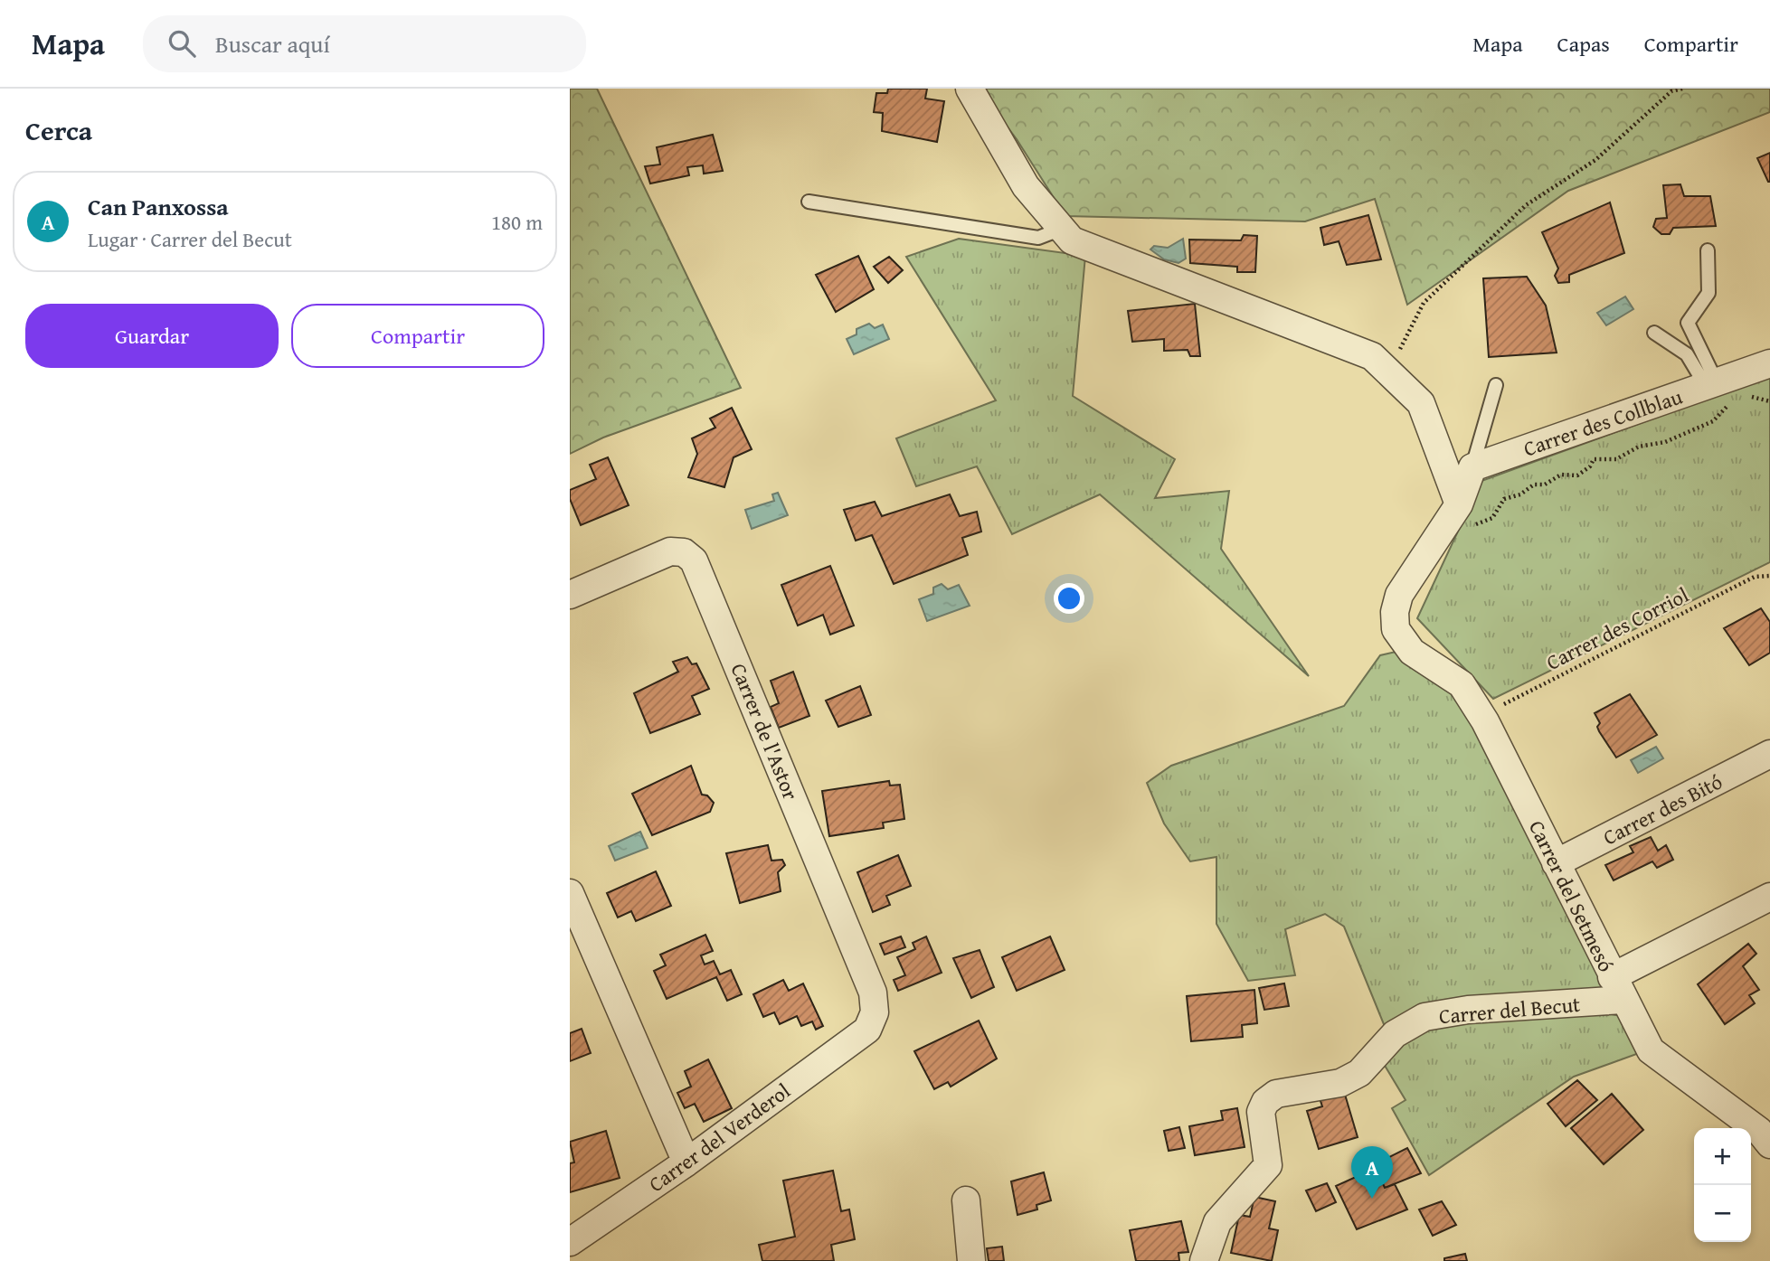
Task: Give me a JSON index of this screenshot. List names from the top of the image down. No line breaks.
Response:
{"streets":{"street":["Carrer des Collblau","Carrer de l'Astor","Carrer des Bitó","Carrer del Setmesó","Carrer del Becut","Carrer del Verderol"],"path":["Carrer des Corriol"]},"crossings":[["Carrer des Corriol","Carrer del Setmesó"],["Carrer de l'Astor","Carrer del Verderol"],["Carrer des Bitó","Carrer del Setmesó"],["Carrer del Setmesó","Carrer del Becut"]],"page":{"header":"Mapa","search":"Buscar aquí","nav":["Mapa","Capas","Compartir"],"heading":"Cerca","list":[{"mark":"A","name":"Can Panxossa","note":"Lugar · Carrer del Becut","value":"180 m"}],"buttons":["Guardar","Compartir"],"map_buttons":["+","−"],"pins":"A"}}
